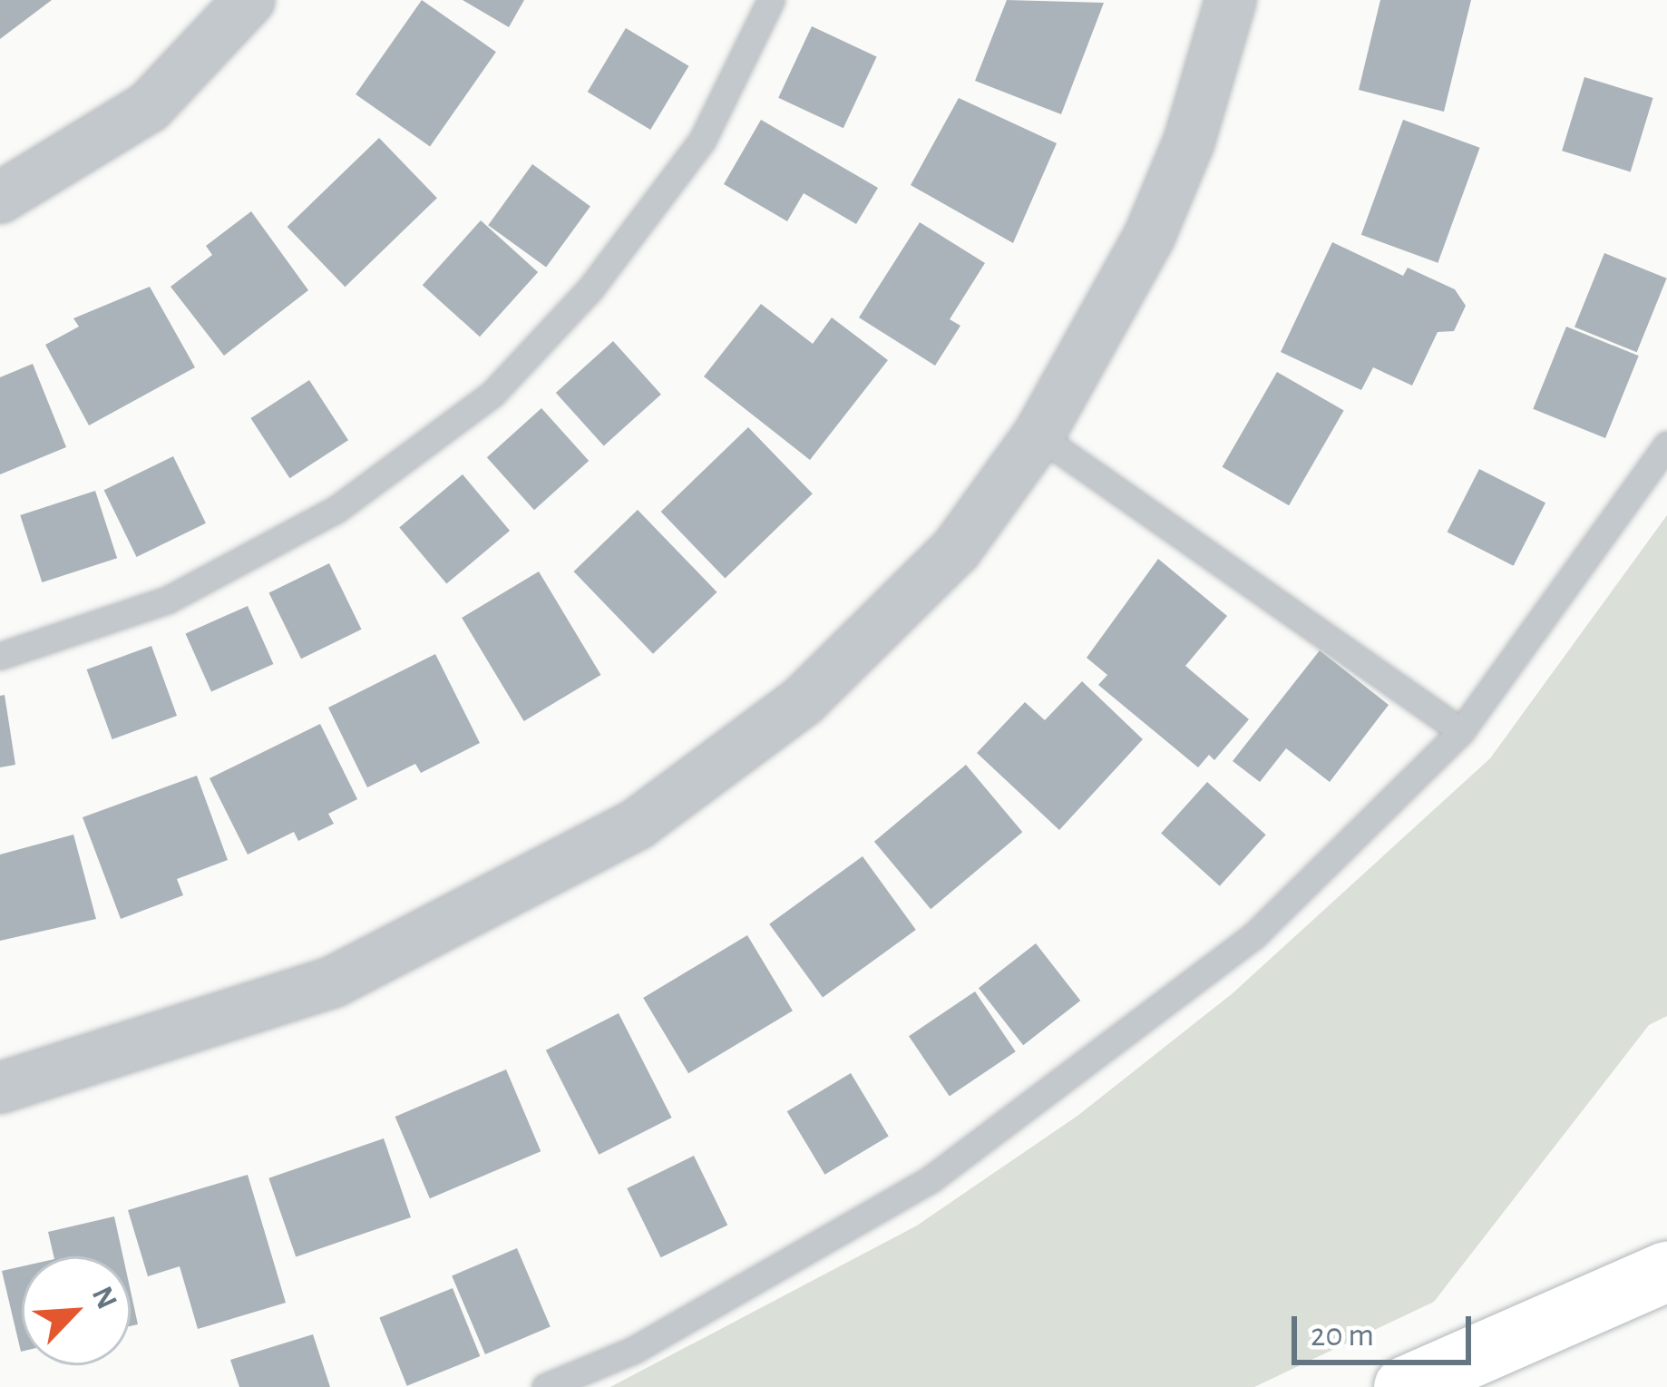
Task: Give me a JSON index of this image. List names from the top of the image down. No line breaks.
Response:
{"scale_bar":"20 m","north":"top right"}
